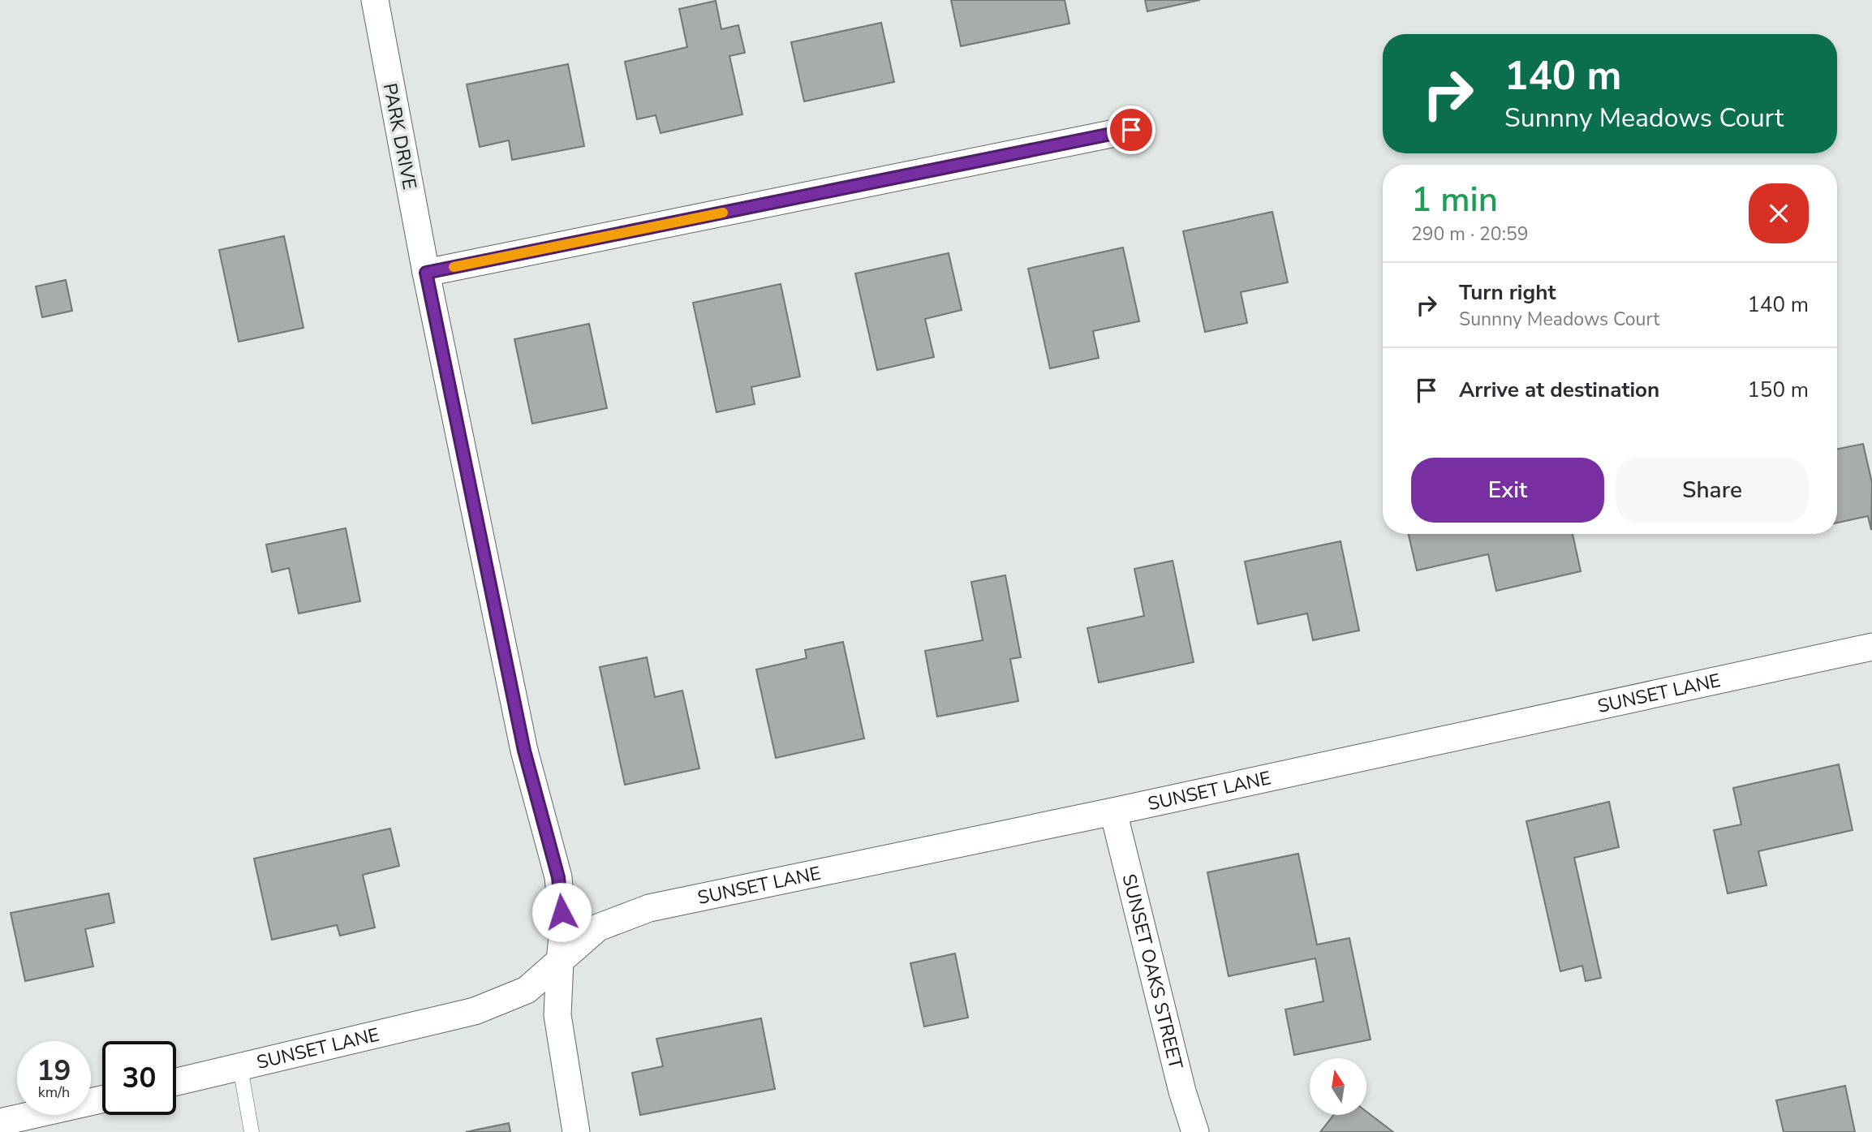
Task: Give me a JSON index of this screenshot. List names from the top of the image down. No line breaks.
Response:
{"streets":{"street":["PARK DRIVE","SUNSET LANE","SUNSET OAKS STREET"]},"crossings":[["PARK DRIVE","SUNSET LANE"],["SUNSET LANE","SUNSET OAKS STREET"]],"north":"top","page":{"turn":["140 m","Sunnny Meadows Court"],"heading":["1 min","290 m · 20:59"],"list":[{"name":"Turn right","note":"Sunnny Meadows Court","value":"140 m"},{"name":"Arrive at destination","value":"150 m"}],"buttons":["Exit","Share"],"speed":"19 km/h","limit":"30"}}
